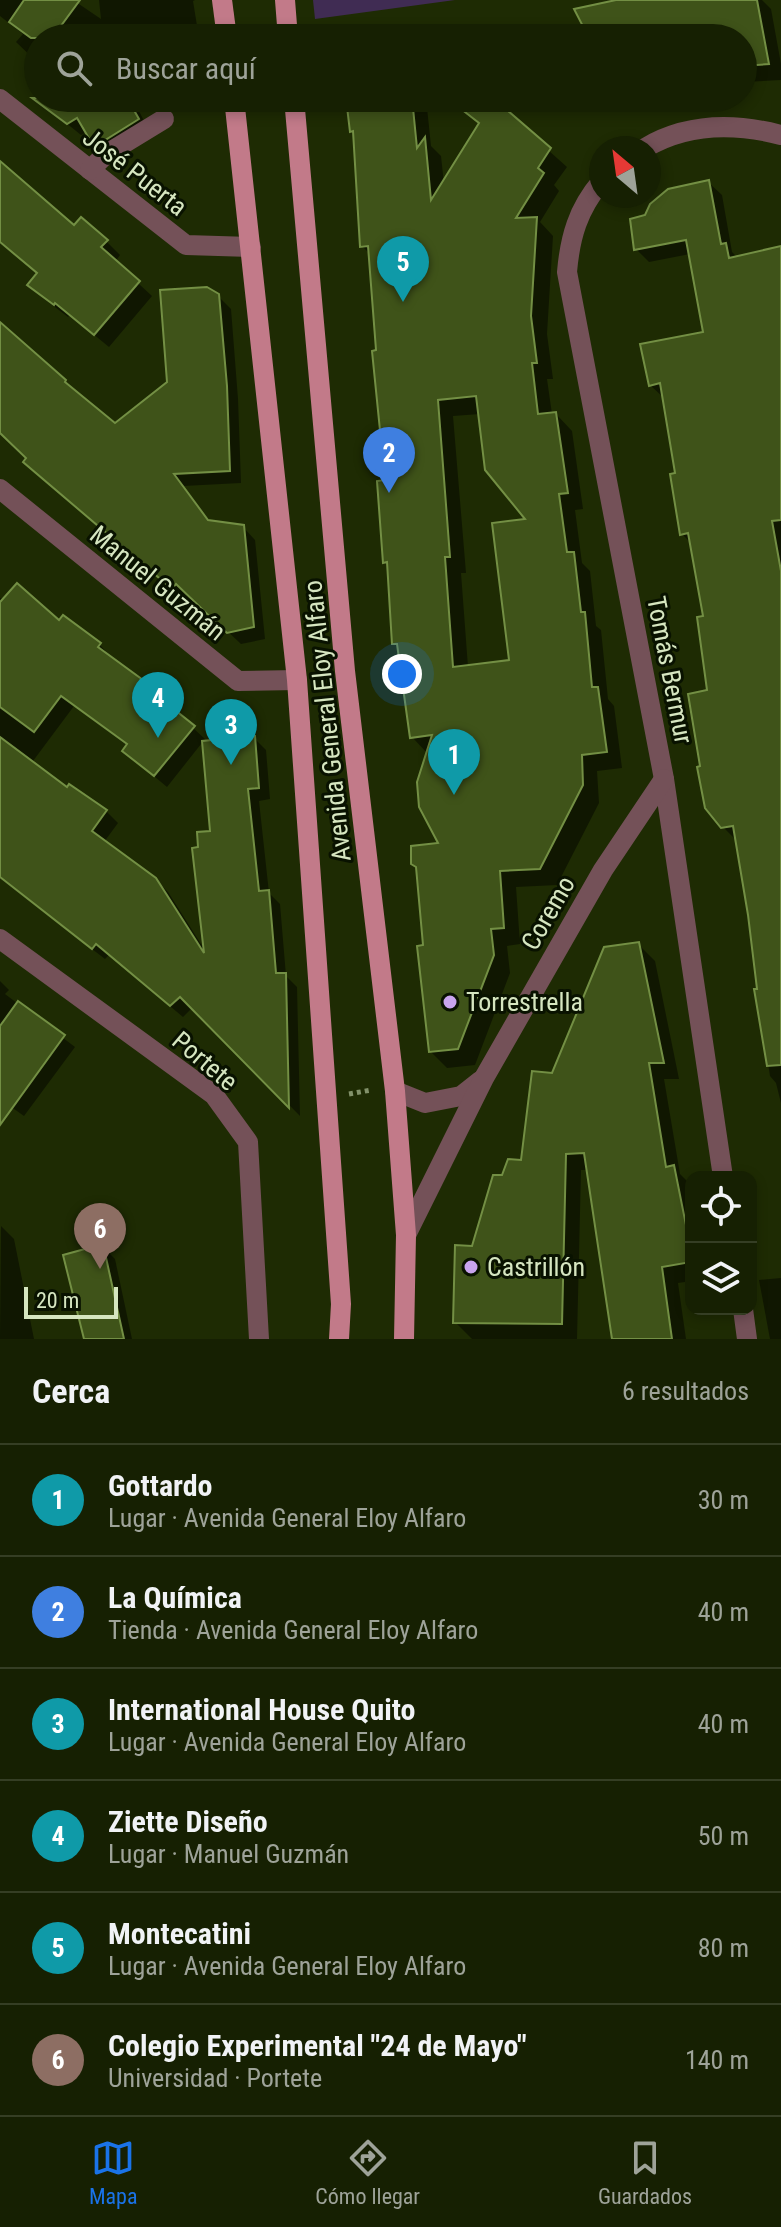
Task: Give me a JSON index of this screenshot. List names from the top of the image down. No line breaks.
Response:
{"streets":{"main road":["Avenida General Eloy Alfaro"],"street":["José Puerta","Manuel Guzmán","Tomás Bermur","Coremo","Portete"]},"crossings":[["José Puerta","Avenida General Eloy Alfaro"],["Manuel Guzmán","Avenida General Eloy Alfaro"],["Tomás Bermur","Coremo"],["Avenida General Eloy Alfaro","Coremo"]],"places":["Torrestrella","Castrillón"],"scale_bar":"20 m","north":"top left","page":{"search":"Buscar aquí","pins":["5","2","4","3","1","6"],"scale":"20 m","heading":["Cerca","6 resultados"],"list":[{"mark":"1","name":"Gottardo","note":"Lugar · Avenida General Eloy Alfaro","value":"30 m"},{"mark":"2","name":"La Química","note":"Tienda · Avenida General Eloy Alfaro","value":"40 m"},{"mark":"3","name":"International House Quito","note":"Lugar · Avenida General Eloy Alfaro","value":"40 m"},{"mark":"4","name":"Ziette Diseño","note":"Lugar · Manuel Guzmán","value":"50 m"},{"mark":"5","name":"Montecatini","note":"Lugar · Avenida General Eloy Alfaro","value":"80 m"},{"mark":"6","name":"Colegio Experimental \"24 de Mayo\"","note":"Universidad · Portete","value":"140 m"}],"nav":["Mapa","Cómo llegar","Guardados"]}}
